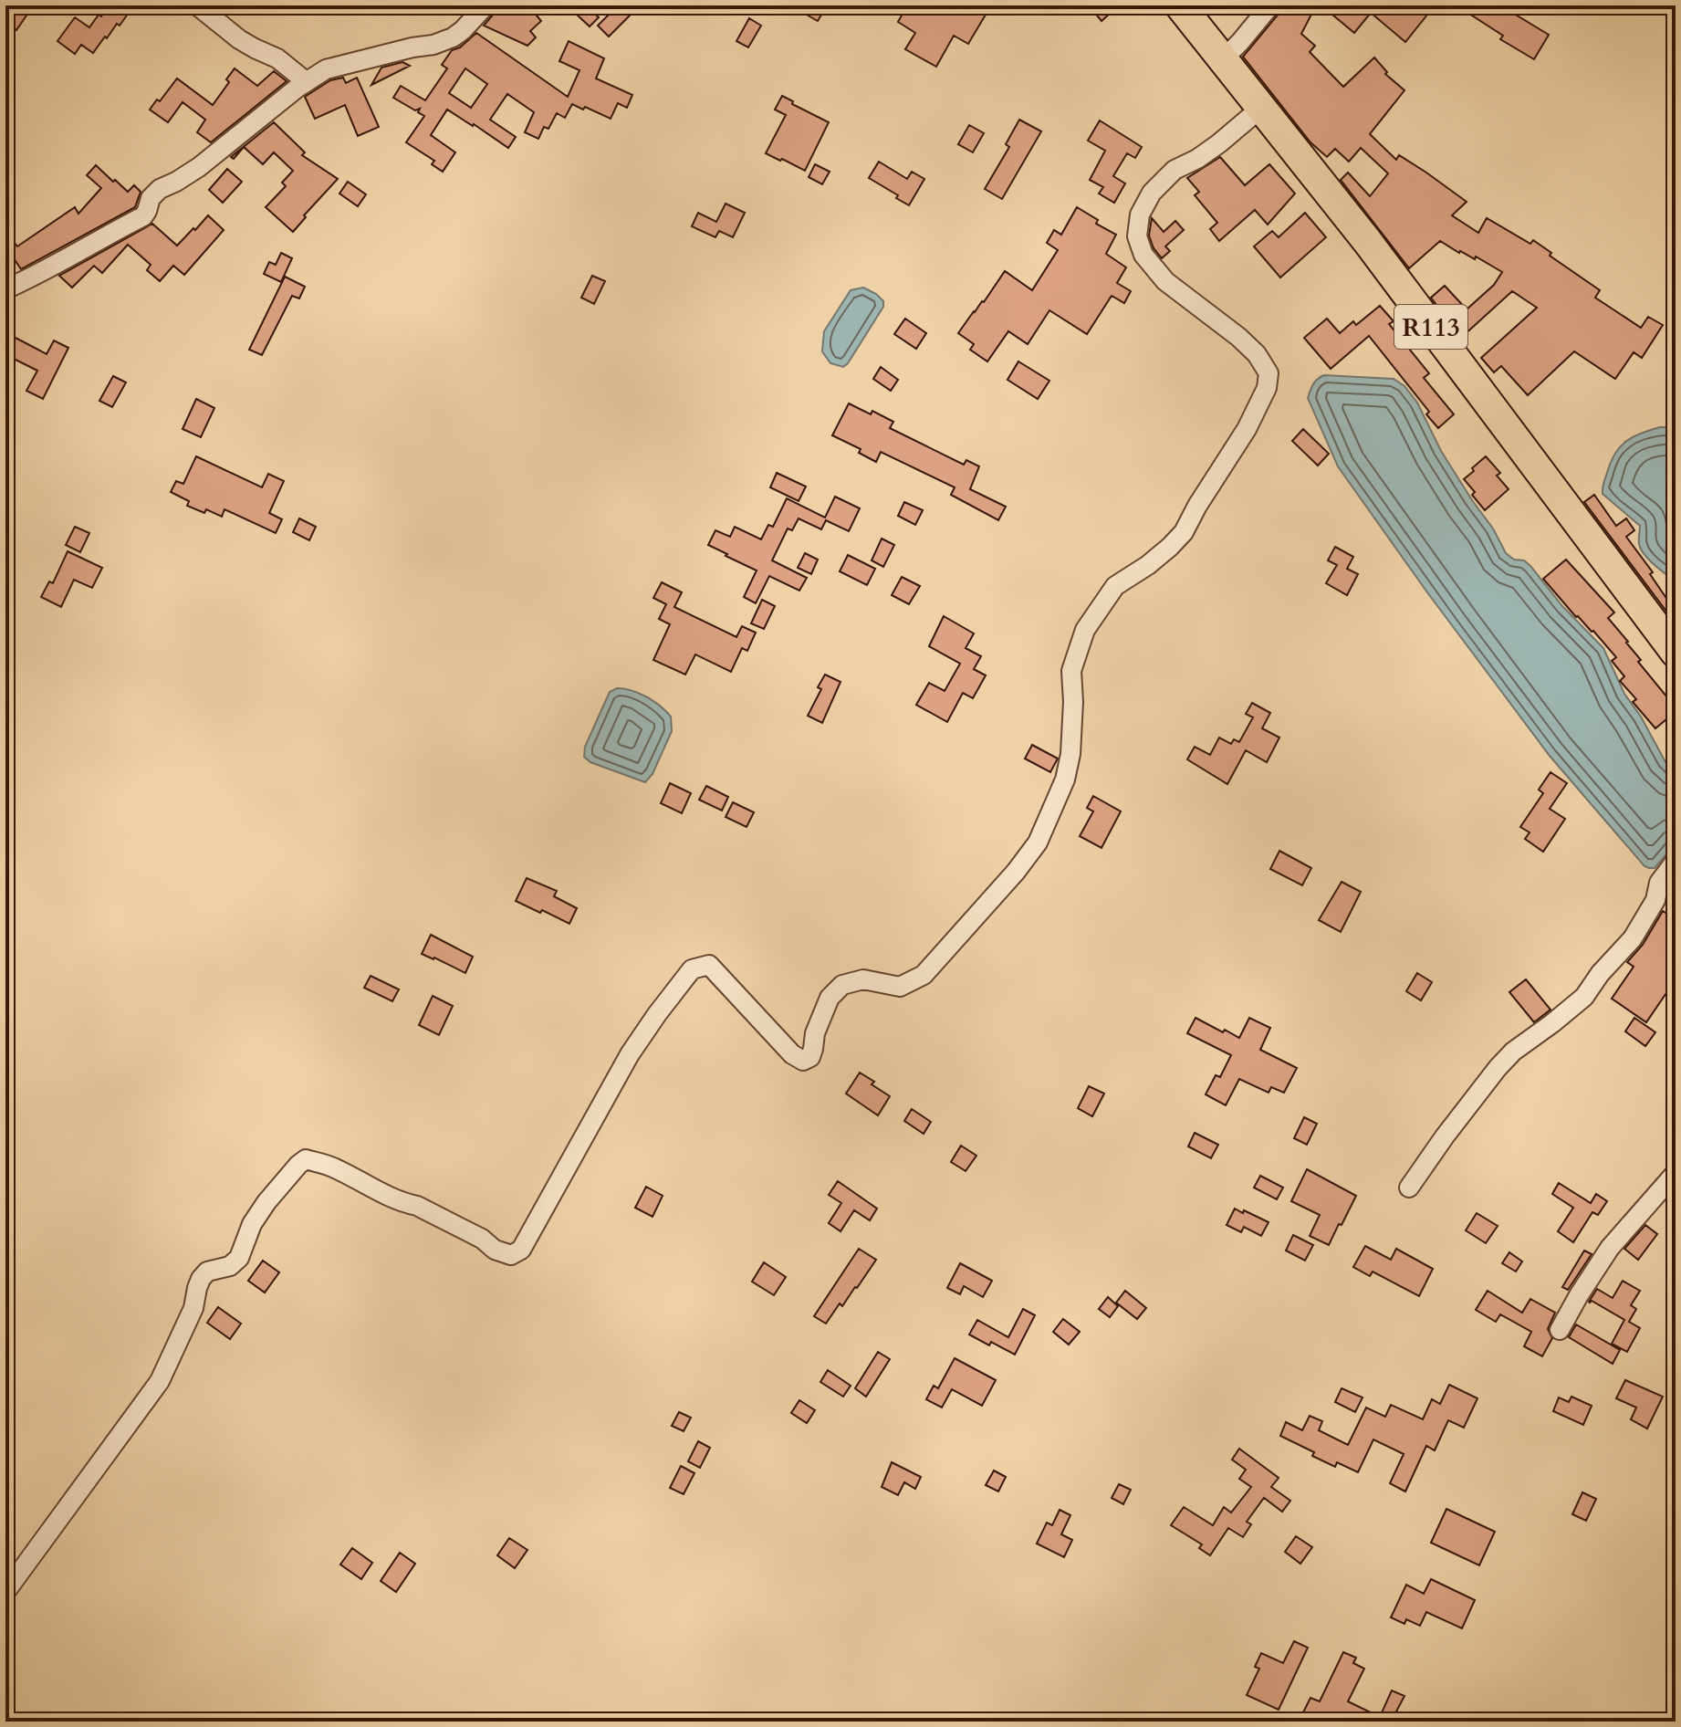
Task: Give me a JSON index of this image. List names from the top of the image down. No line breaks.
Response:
{"streets":{"main road":["R113"]}}
